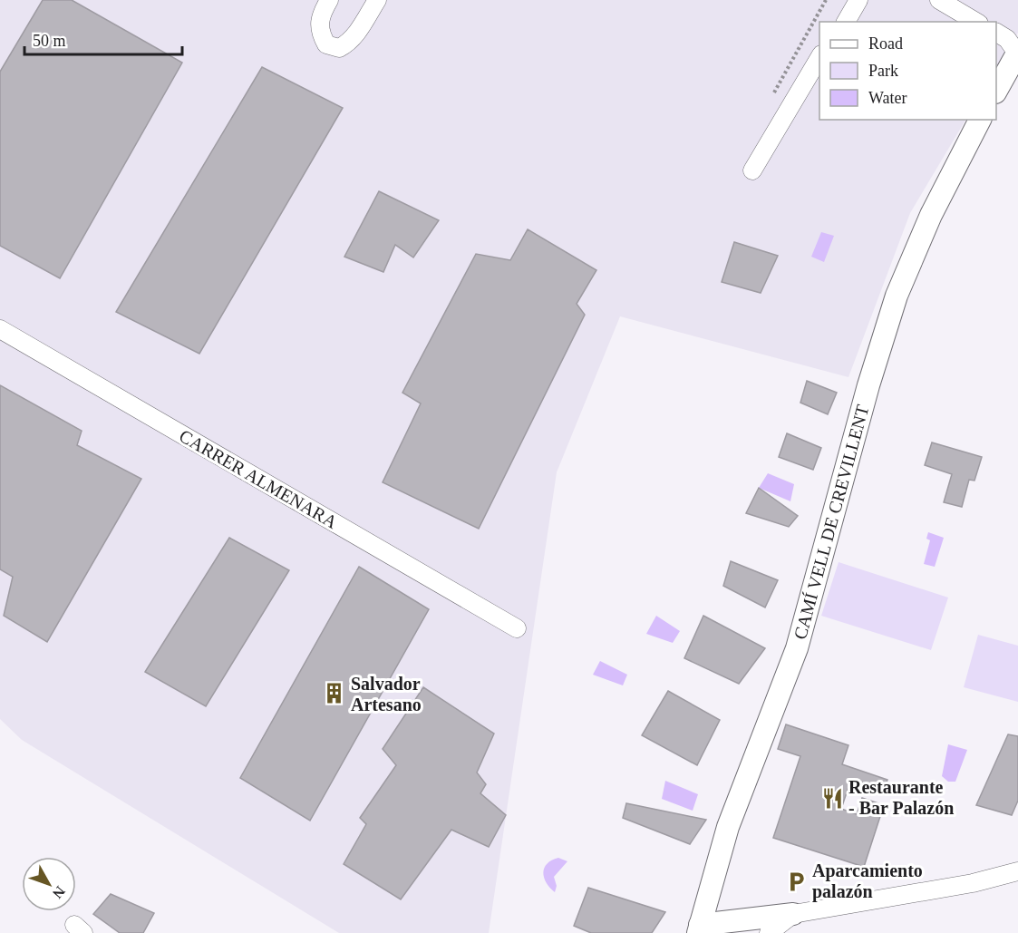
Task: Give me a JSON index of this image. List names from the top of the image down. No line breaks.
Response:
{"streets":{"street":["CARRER ALMENARA","CAMÍ VELL DE CREVILLENT"]},"places":{"building":["Salvador Artesano"],"restaurant":["Restaurante - Bar Palazón"],"parking":["Aparcamiento palazón"]},"legend":["Road","Park","Water"],"scale_bar":"50 m","north":"bottom right"}
